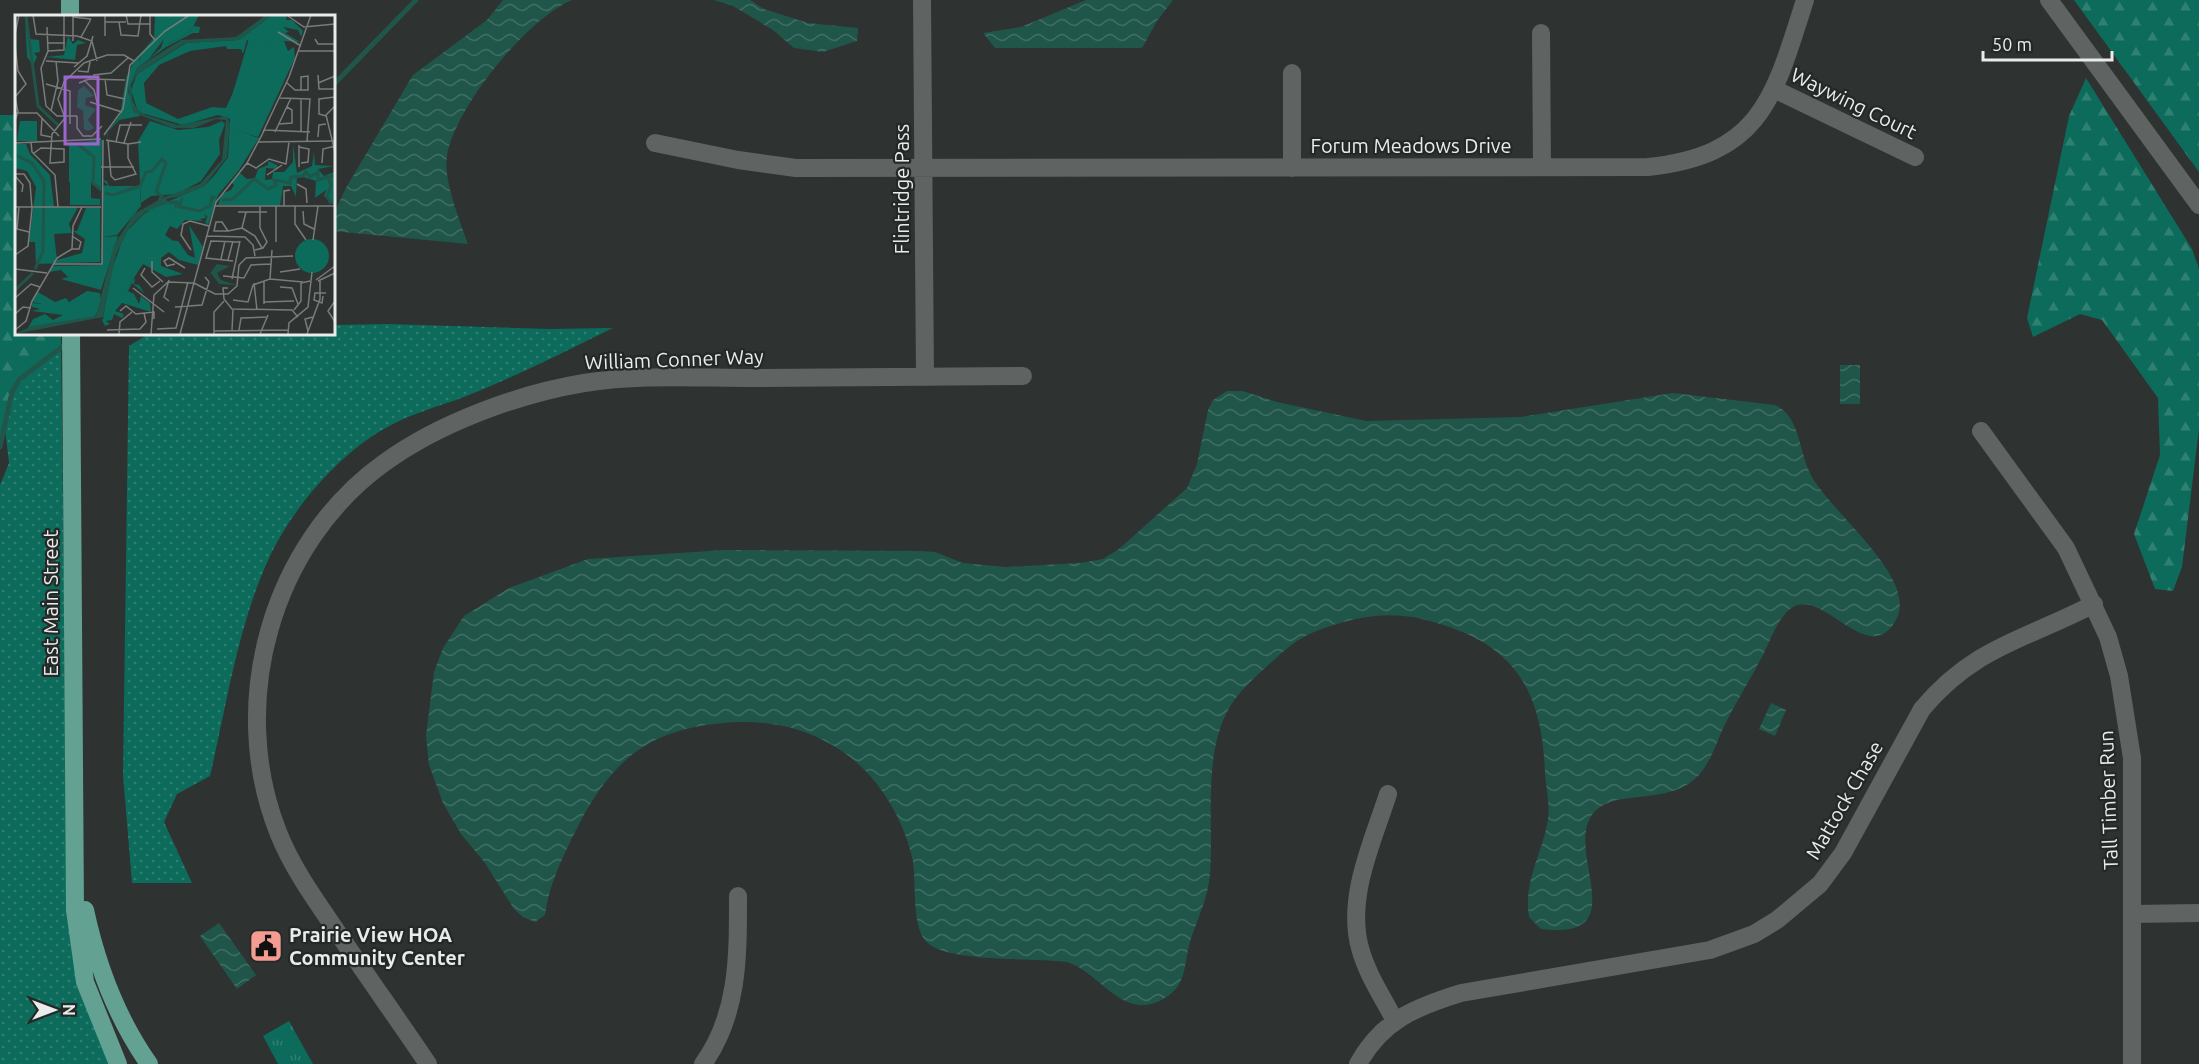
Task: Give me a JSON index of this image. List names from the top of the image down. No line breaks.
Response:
{"streets":{"main road":["East Main Street"],"street":["Waywing Court","Forum Meadows Drive","Flintridge Pass","William Conner Way","Mattock Chase","Tall Timber Run"]},"crossings":[["Waywing Court","Forum Meadows Drive"],["Forum Meadows Drive","Flintridge Pass"],["Flintridge Pass","William Conner Way"],["Mattock Chase","Tall Timber Run"]],"places":{"public building":["Prairie View HOA Community Center"]},"scale_bar":"50 m","north":"right"}
